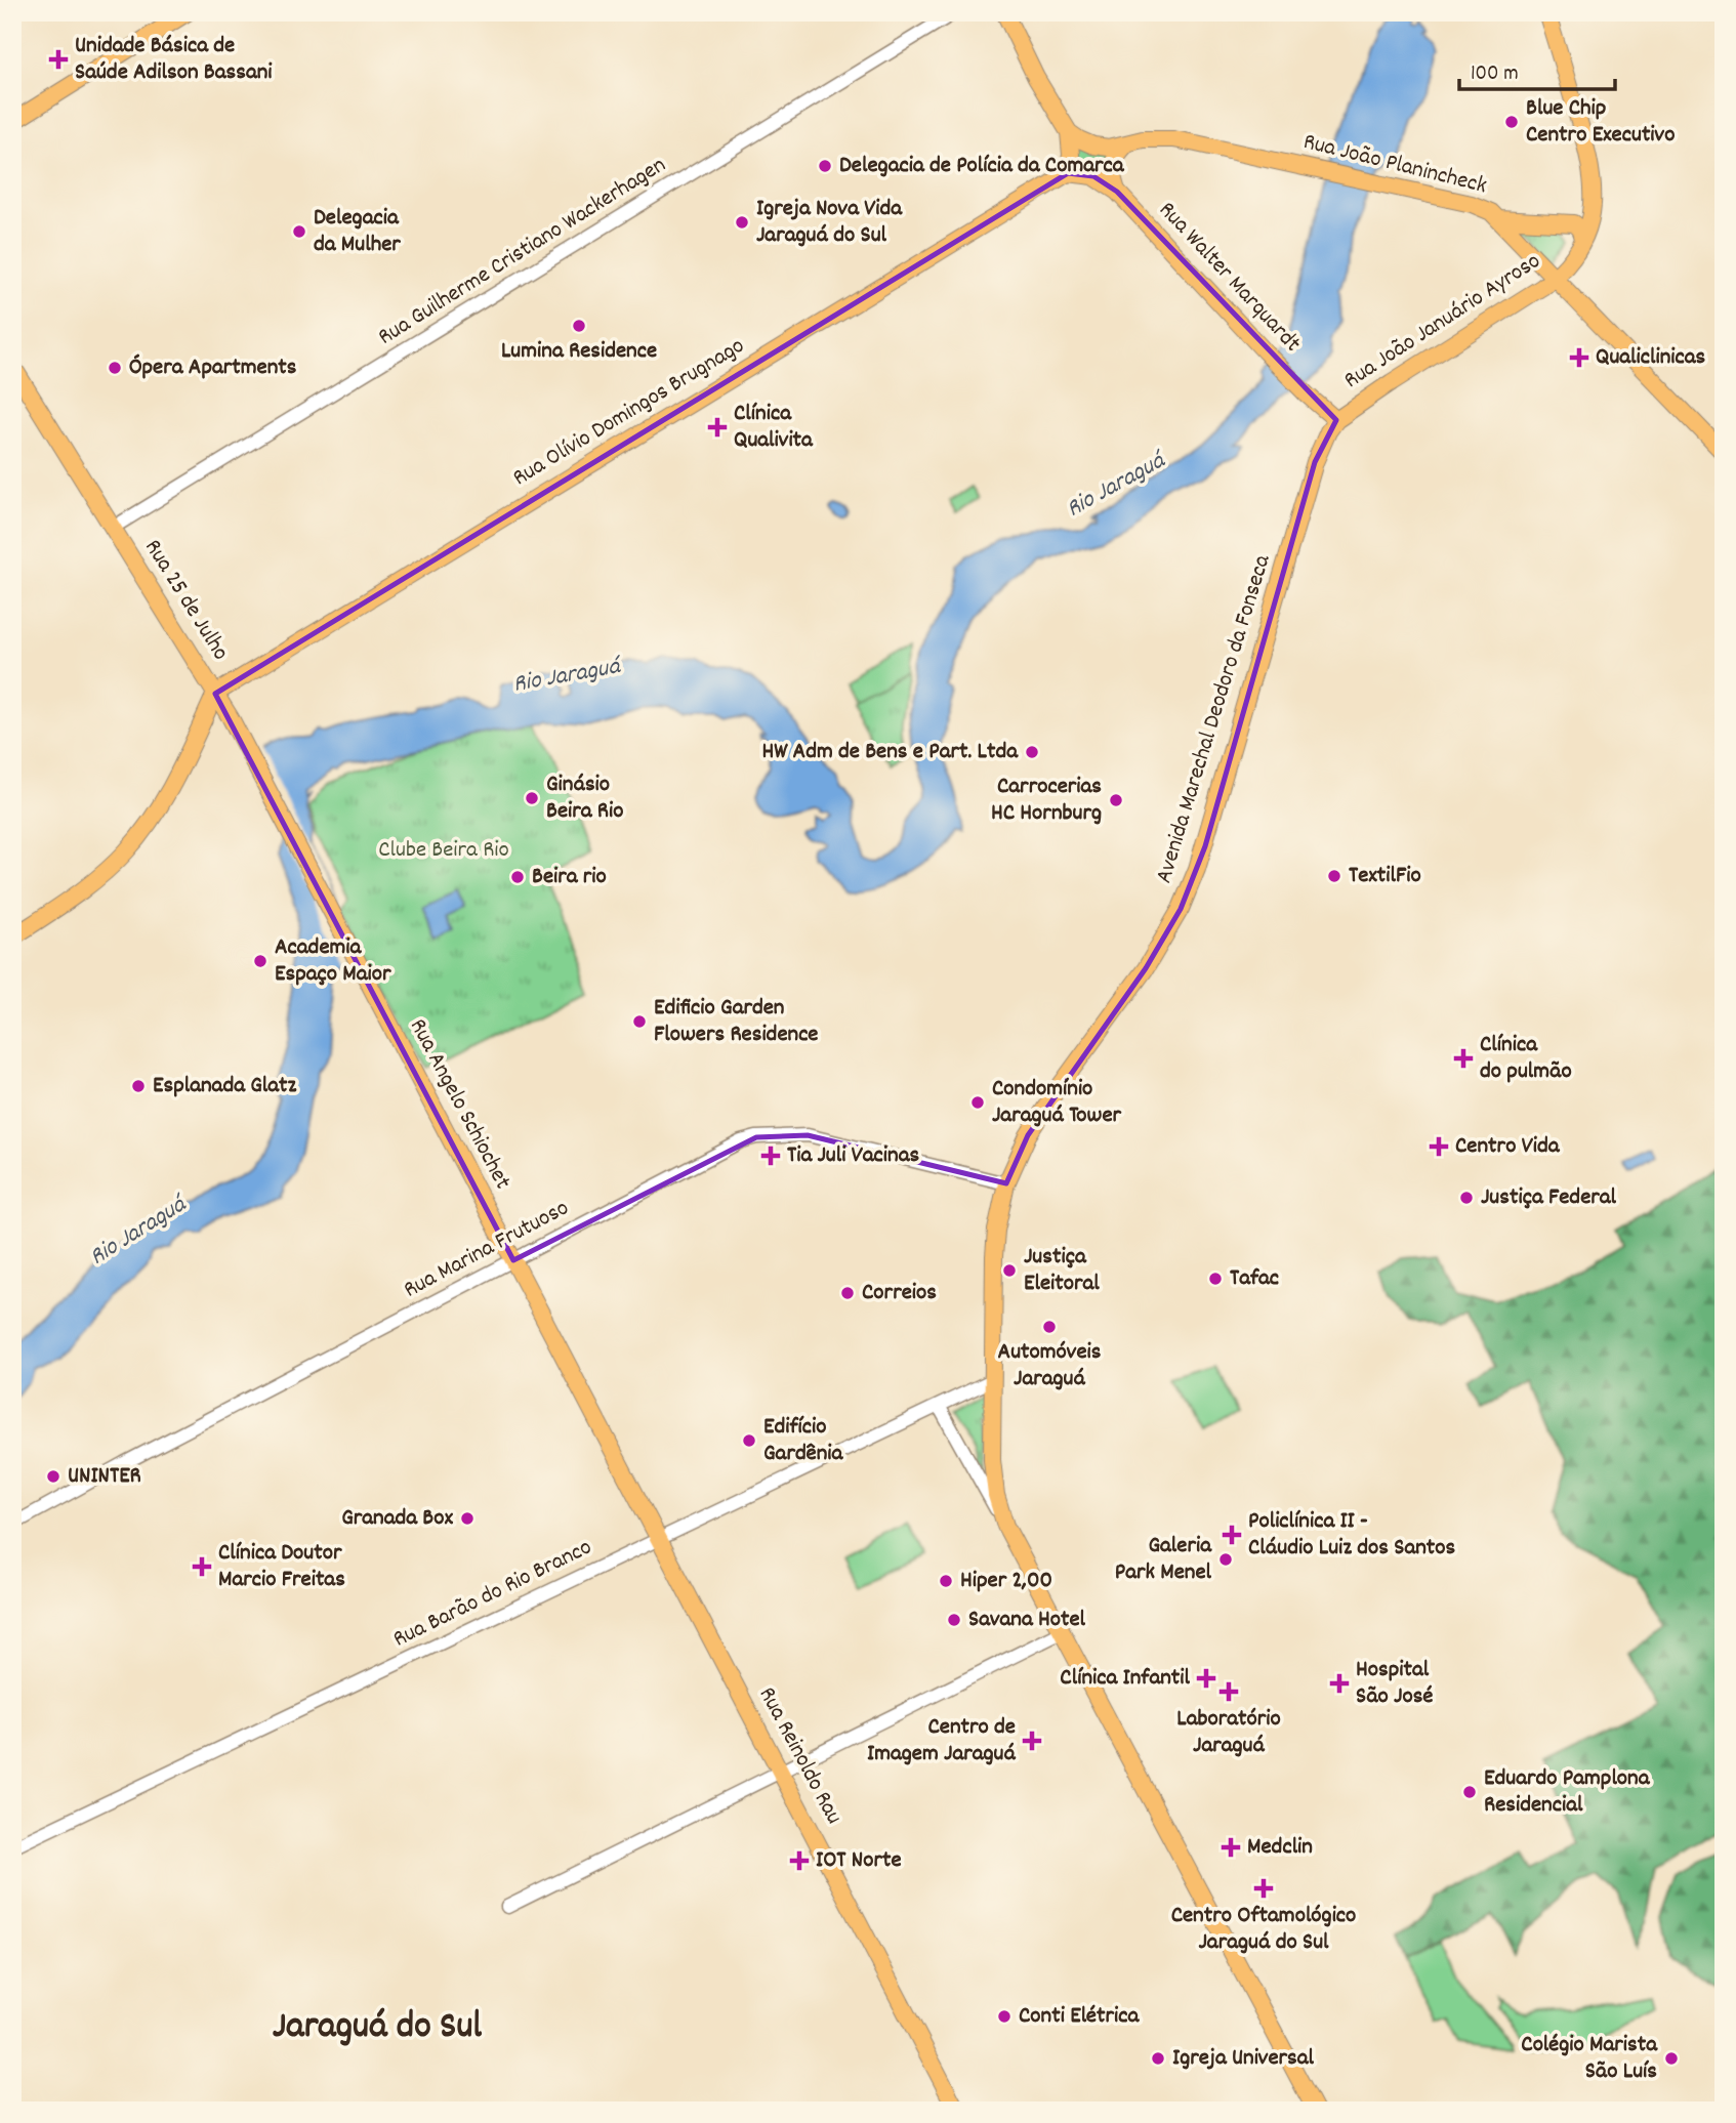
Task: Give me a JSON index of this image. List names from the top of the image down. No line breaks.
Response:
{"streets":{"main road":["Rua João Planincheck","Rua Walter Marquardt","Rua João Januário Ayroso","Rua Olívio Domingos Brugnago","Rua 25 de Julho","Avenida Marechal Deodoro da Fonseca","Rua Angelo Schiochet","Rua Reinoldo Rau"],"street":["Rua Guilherme Cristiano Wackerhagen","Rua Marina Frutuoso","Rua Barão do Rio Branco"]},"crossings":[["Rua João Planincheck","Rua João Januário Ayroso"],["Rua Guilherme Cristiano Wackerhagen","Rua 25 de Julho"],["Rua Walter Marquardt","Rua João Januário Ayroso"],["Rua Walter Marquardt","Rua Olívio Domingos Brugnago"],["Rua Walter Marquardt","Avenida Marechal Deodoro da Fonseca"],["Rua João Januário Ayroso","Avenida Marechal Deodoro da Fonseca"],["Rua Olívio Domingos Brugnago","Rua 25 de Julho"],["Rua Olívio Domingos Brugnago","Rua Angelo Schiochet"],["Rua 25 de Julho","Rua Angelo Schiochet"],["Avenida Marechal Deodoro da Fonseca","Rua Marina Frutuoso"],["Avenida Marechal Deodoro da Fonseca","Rua Barão do Rio Branco"],["Rua Angelo Schiochet","Rua Marina Frutuoso"],["Rua Angelo Schiochet","Rua Barão do Rio Branco"],["Rua Angelo Schiochet","Rua Reinoldo Rau"],["Rua Barão do Rio Branco","Rua Reinoldo Rau"]],"districts":["Jaraguá do Sul"],"water":["Rio Jaraguá"],"parks":["Clube Beira Rio"],"places":{"health":["Unidade Básica de Saúde Adilson Bassani","Qualiclinicas","Clínica Qualivita","Clínica do pulmão","Centro Vida","Tia Juli Vacinas","Policlínica II - Cláudio Luiz dos Santos","Clínica Doutor Marcio Freitas","Clínica Infantil","Hospital São José","Laboratório Jaraguá","Centro de Imagem Jaraguá","Medclin","IOT Norte","Centro Oftamológico Jaraguá do Sul"],"other":["Blue Chip Centro Executivo","Delegacia de Polícia da Comarca","Igreja Nova Vida Jaraguá do Sul","Delegacia da Mulher","Lumina Residence","Ópera Apartments","HW Adm de Bens e Part. Ltda","Ginásio Beira Rio","Carrocerias HC Hornburg","TextilFio","Beira rio","Academia Espaço Maior","Edificio Garden Flowers Residence","Esplanada Glatz","Condomínio Jaraguá Tower","Justiça Federal","Justiça Eleitoral","Tafac","Correios","Automóveis Jaraguá","Edifício Gardênia","UNINTER","Granada Box","Galeria Park Menel","Hiper 2,00","Savana Hotel","Eduardo Pamplona Residencial","Conti Elétrica","Igreja Universal","Colégio Marista São Luís"]},"scale_bar":"100 m"}
